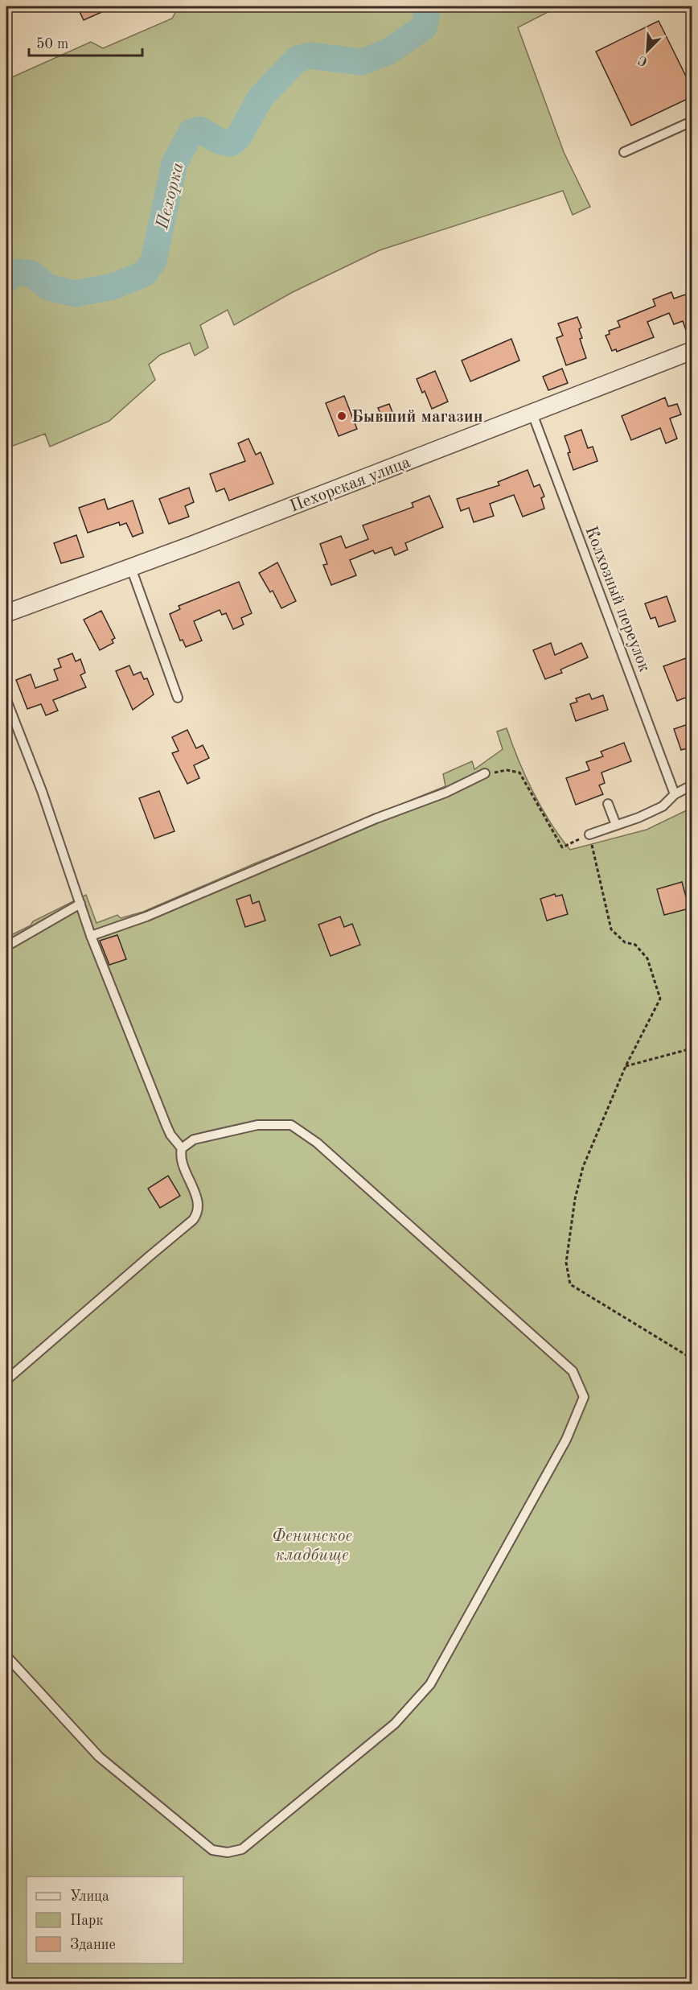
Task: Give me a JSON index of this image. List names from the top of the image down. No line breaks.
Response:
{"streets":{"street":["Пехорская улица"],"lane":["Колхозный переулок"]},"crossings":[["Пехорская улица","Колхозный переулок"]],"water":["Пехорка"],"parks":["Фенинское кладбище"],"places":["Бывший магазин"],"legend":["Улица","Парк","Здание"],"scale_bar":"50 m","north":"bottom left"}
